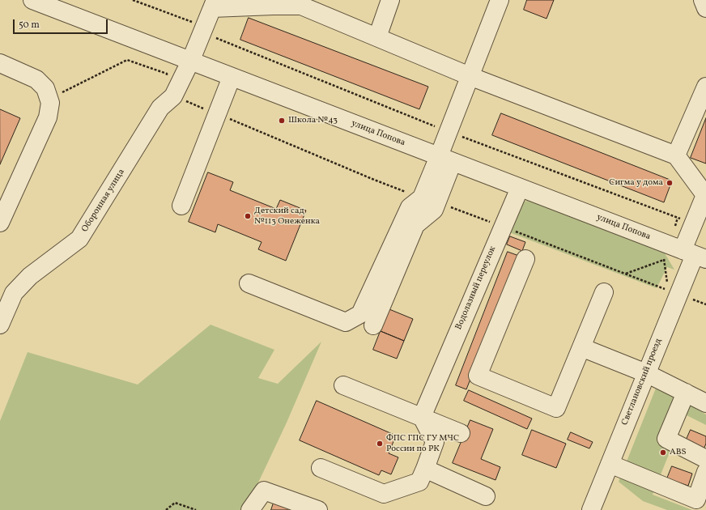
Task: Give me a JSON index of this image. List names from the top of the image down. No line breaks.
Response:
{"streets":{"street":["улица Попова","Оборонная улица","Водолазный переулок","Светлановский проезд"]},"crossings":[["улица Попова","Оборонная улица"],["улица Попова","Водолазный переулок"],["улица Попова","Светлановский проезд"]],"places":["Школа №43","Сигма у дома","Детский сад №113 Онеженка","ФПС ГПС ГУ МЧС России по РК","ABS"],"scale_bar":"50 m"}
